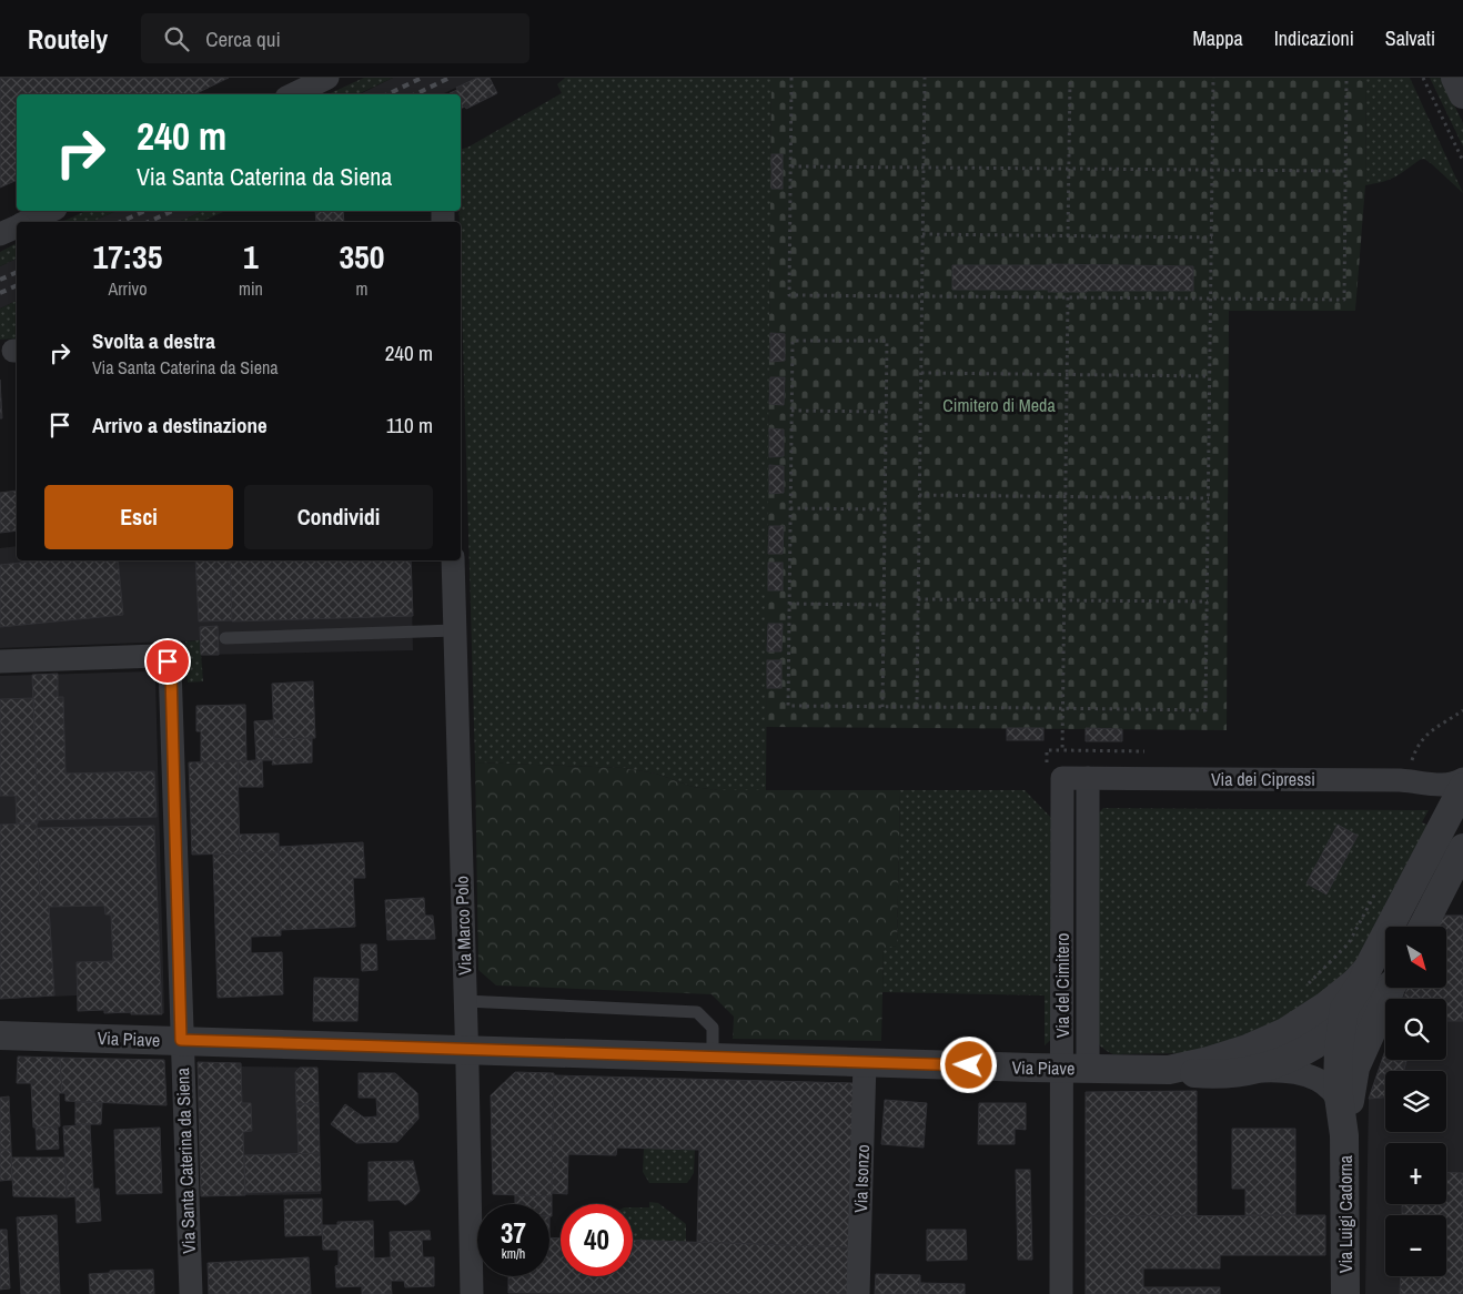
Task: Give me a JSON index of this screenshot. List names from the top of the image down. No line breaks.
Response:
{"streets":{"street":["Via dei Cipressi","Via Marco Polo","Via del Cimitero","Via Piave","Via Santa Caterina da Siena","Via Isonzo","Via Luigi Cadorna"]},"crossings":[["Via dei Cipressi","Via del Cimitero"],["Via Marco Polo","Via Piave"],["Via del Cimitero","Via Piave"],["Via Piave","Via Santa Caterina da Siena"],["Via Piave","Via Isonzo"],["Via Piave","Via Luigi Cadorna"]],"parks":["Cimitero di Meda"],"north":"bottom right","page":{"header":"Routely","search":"Cerca qui","nav":["Mappa","Indicazioni","Salvati"],"turn":["240 m","Via Santa Caterina da Siena"],"eta":["17:35","Arrivo","1","min","350","m"],"list":[{"name":"Svolta a destra","note":"Via Santa Caterina da Siena","value":"240 m"},{"name":"Arrivo a destinazione","value":"110 m"}],"buttons":["Esci","Condividi"],"map_buttons":["+","−"],"speed":"37 km/h","limit":"40"}}
